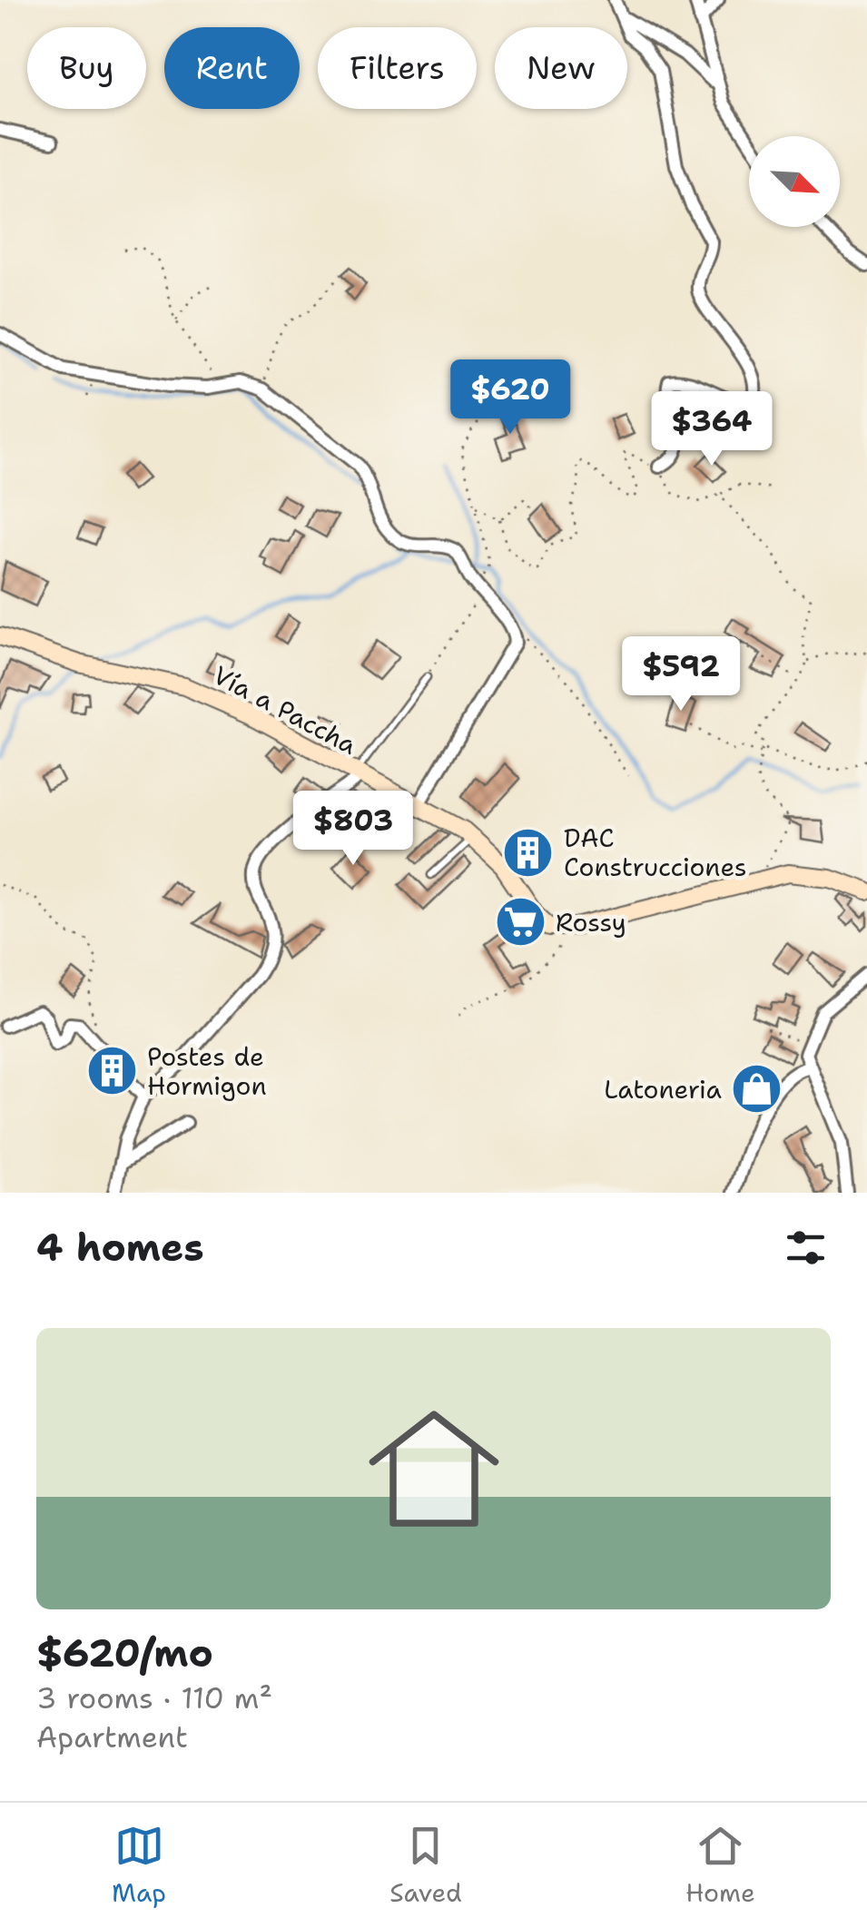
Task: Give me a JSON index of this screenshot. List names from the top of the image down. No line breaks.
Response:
{"streets":{"main road":["Vía a Paccha"]},"places":{"building":["DAC Construcciones","Postes de Hormigon"],"supermarket":["Rossy"],"shop":["Latoneria"]},"north":"bottom right","page":{"chip":["Buy","Rent","Filters","New"],"price":["$620","$364","$592","$803"],"heading":"4 homes","list":[{"name":"$620/mo","note":"3 rooms · 110 m² · Apartment"}],"tabs":["Map","Saved","Home"]}}
